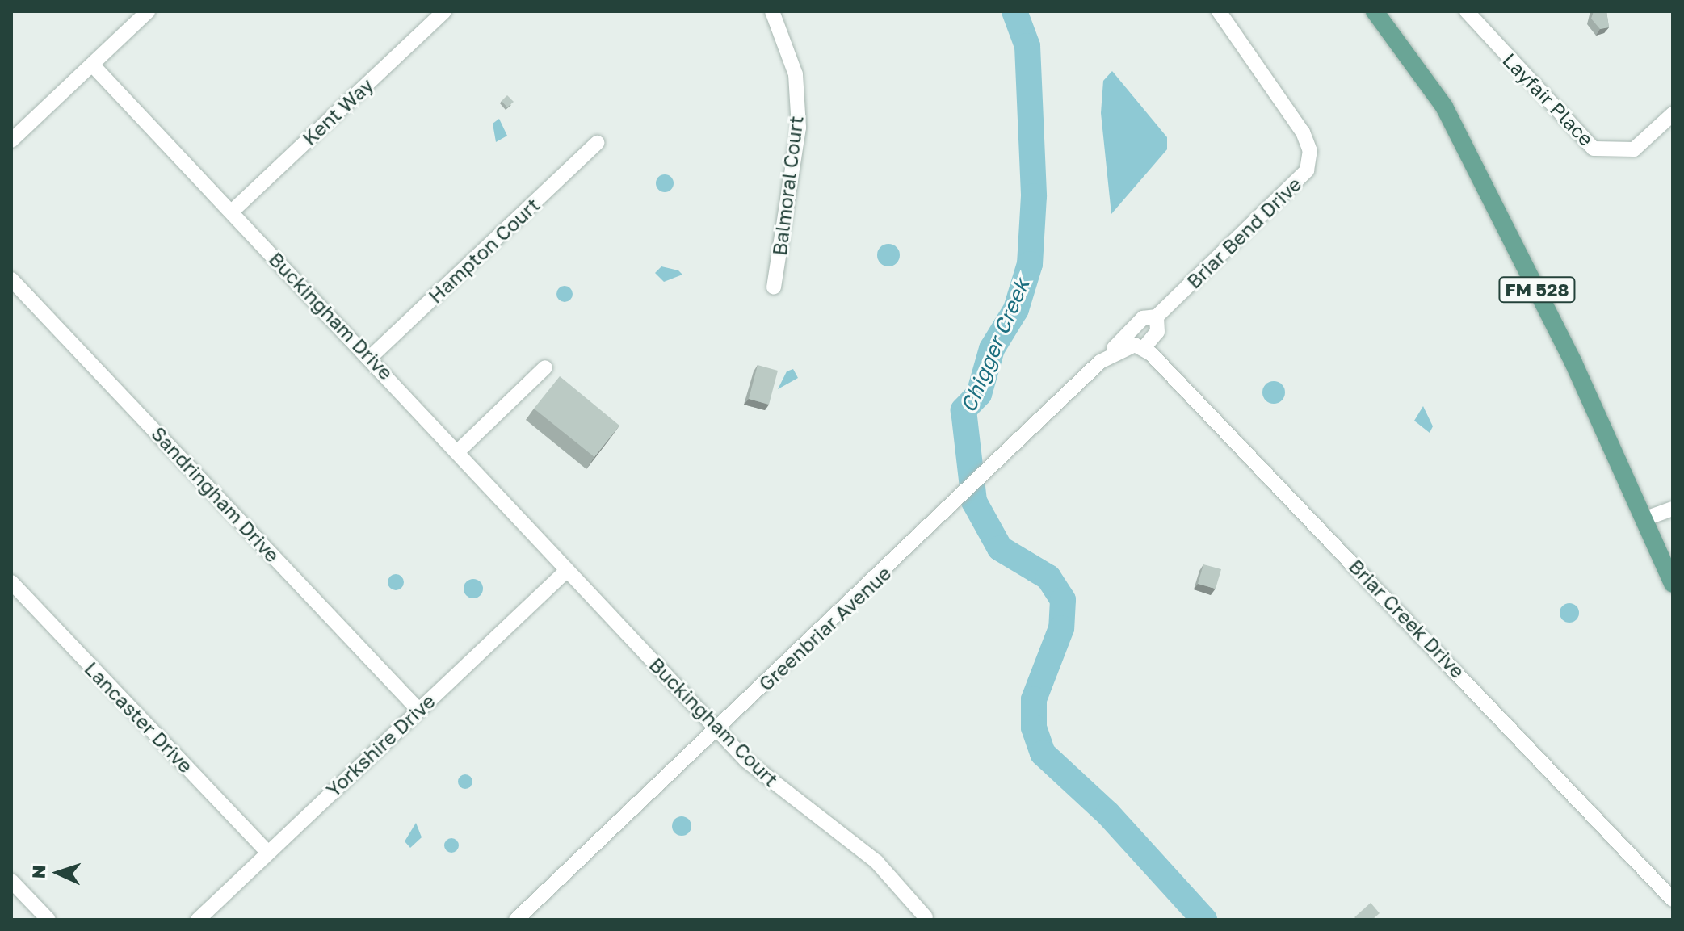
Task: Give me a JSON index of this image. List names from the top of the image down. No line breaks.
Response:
{"streets":{"main road":["FM 528"],"street":["Layfair Place","Kent Way","Balmoral Court","Briar Bend Drive","Hampton Court","Buckingham Drive","Sandringham Drive","Briar Creek Drive","Greenbriar Avenue","Lancaster Drive","Buckingham Court","Yorkshire Drive"]},"crossings":[["Kent Way","Buckingham Drive"],["Briar Bend Drive","Briar Creek Drive"],["Briar Bend Drive","Greenbriar Avenue"],["Hampton Court","Buckingham Drive"],["Buckingham Drive","Buckingham Court"],["Buckingham Drive","Yorkshire Drive"],["Sandringham Drive","Yorkshire Drive"],["Briar Creek Drive","Greenbriar Avenue"],["Greenbriar Avenue","Buckingham Court"],["Lancaster Drive","Yorkshire Drive"],["Buckingham Court","Yorkshire Drive"]],"water":["Chigger Creek"],"north":"left"}
